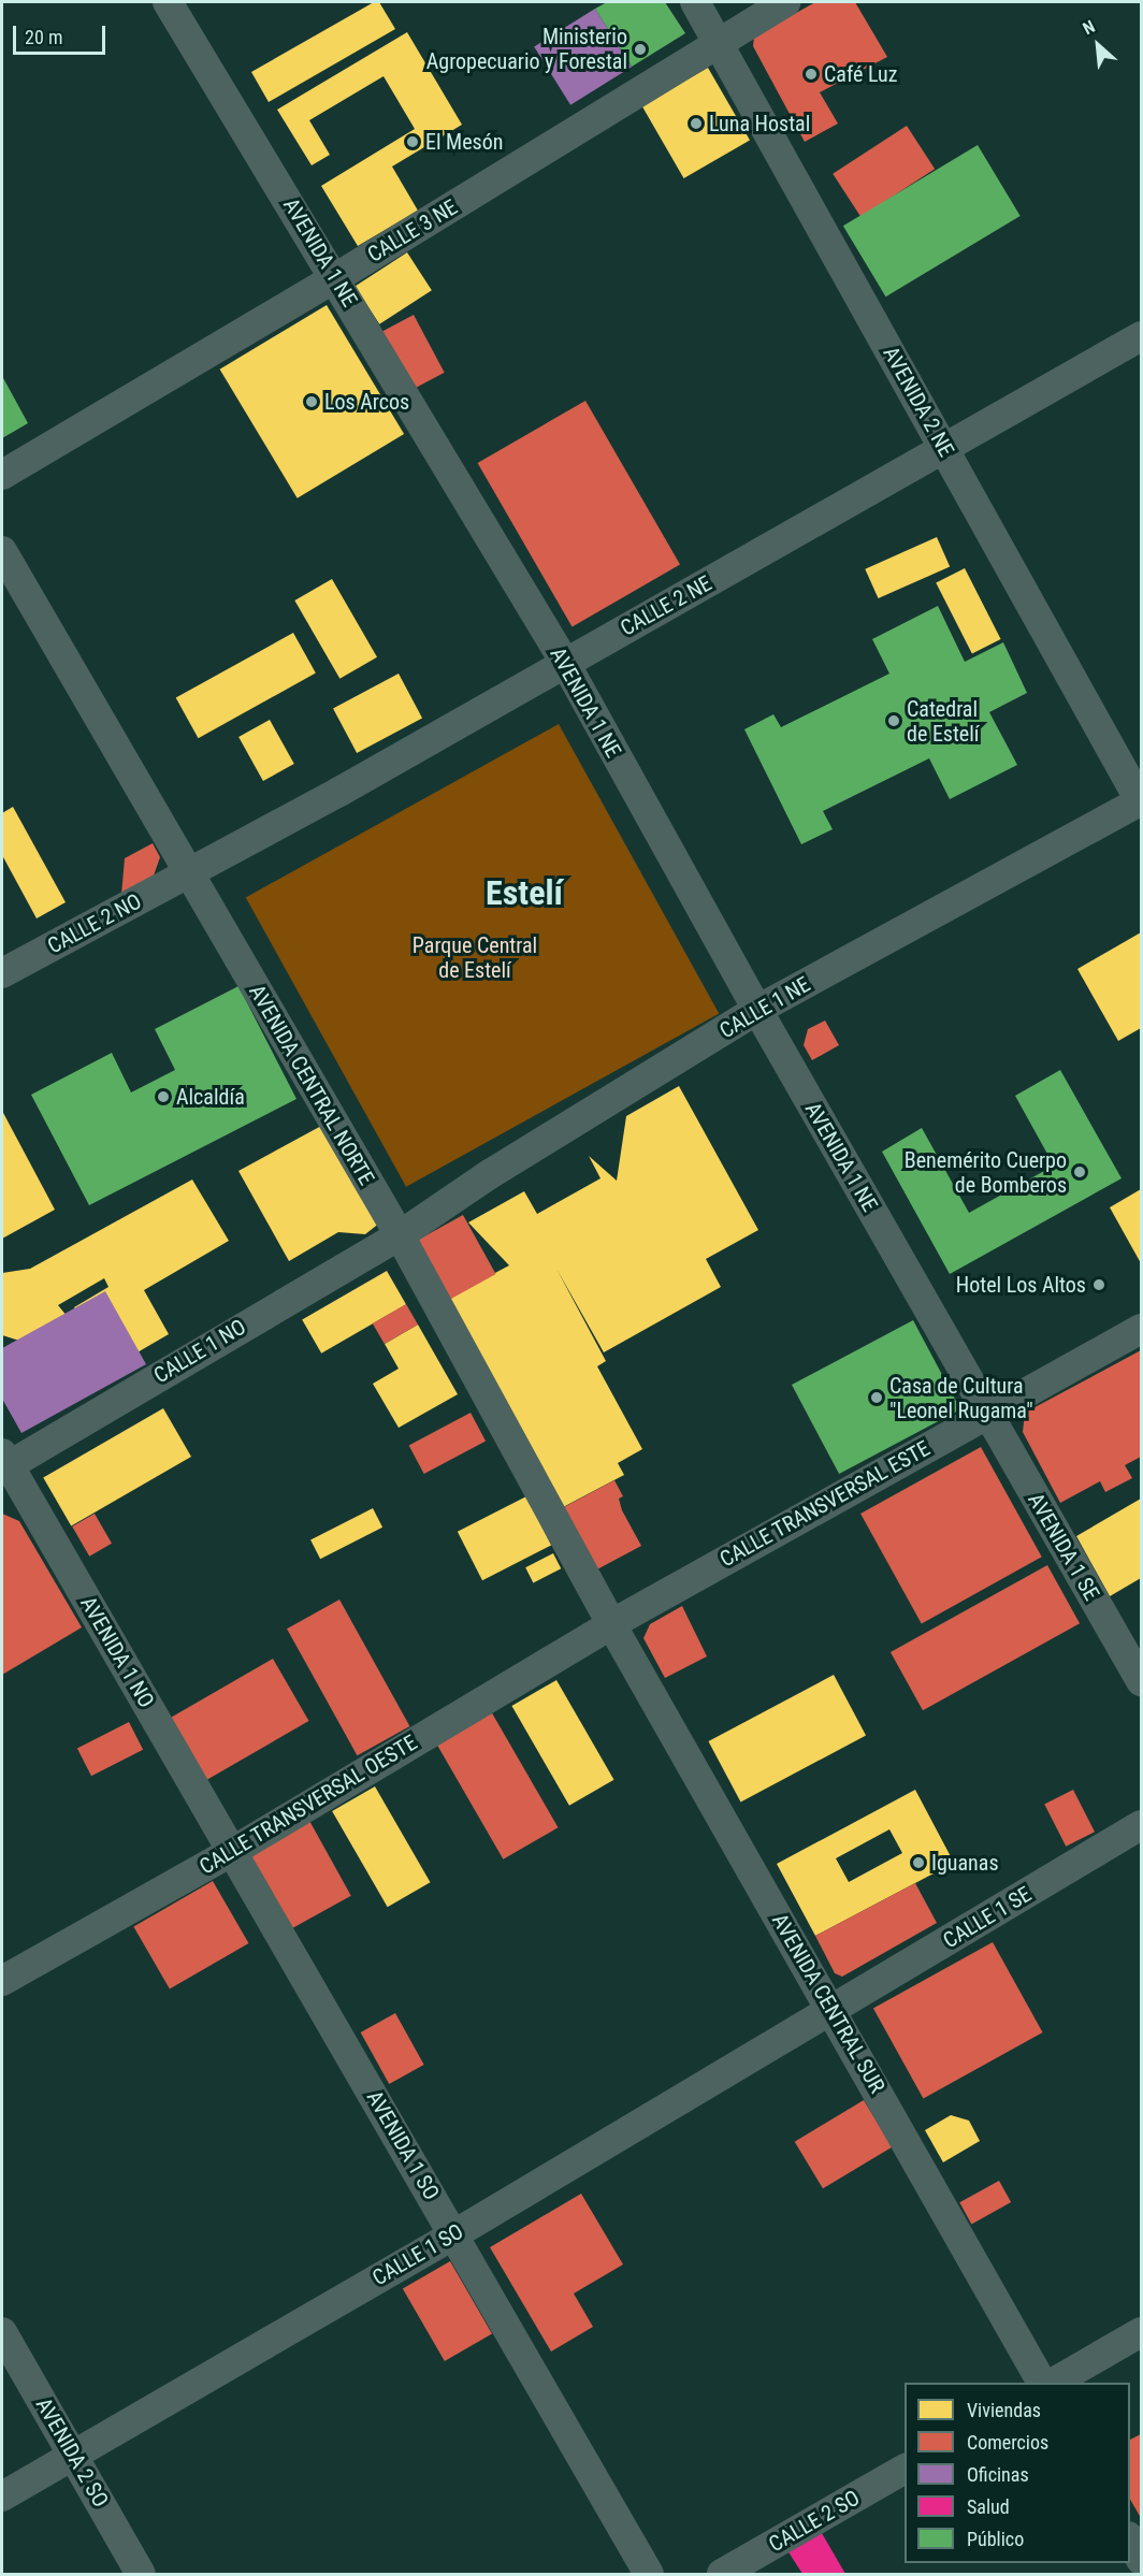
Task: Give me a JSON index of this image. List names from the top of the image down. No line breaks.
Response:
{"streets":{"street":["CALLE 3 NE","AVENIDA 1 NE","AVENIDA 2 NE","CALLE 2 NE","CALLE 2 NO","CALLE 1 NE","AVENIDA CENTRAL NORTE","CALLE 1 NO","CALLE TRANSVERSAL ESTE","AVENIDA 1 SE","AVENIDA 1 NO","CALLE TRANSVERSAL OESTE","CALLE 1 SE","AVENIDA CENTRAL SUR","AVENIDA 1 SO","CALLE 1 SO","AVENIDA 2 SO","CALLE 2 SO"]},"crossings":[["CALLE 3 NE","AVENIDA 1 NE"],["CALLE 3 NE","AVENIDA 2 NE"],["AVENIDA 1 NE","CALLE 2 NE"],["AVENIDA 1 NE","CALLE 1 NE"],["AVENIDA 1 NE","CALLE TRANSVERSAL ESTE"],["AVENIDA 1 NE","AVENIDA 1 SE"],["AVENIDA 2 NE","CALLE 2 NE"],["AVENIDA 2 NE","CALLE 1 NE"],["CALLE 2 NE","CALLE 2 NO"],["CALLE 2 NE","AVENIDA CENTRAL NORTE"],["CALLE 2 NO","AVENIDA CENTRAL NORTE"],["CALLE 1 NE","AVENIDA CENTRAL NORTE"],["CALLE 1 NE","CALLE 1 NO"],["AVENIDA CENTRAL NORTE","CALLE 1 NO"],["AVENIDA CENTRAL NORTE","CALLE TRANSVERSAL ESTE"],["AVENIDA CENTRAL NORTE","CALLE TRANSVERSAL OESTE"],["AVENIDA CENTRAL NORTE","AVENIDA CENTRAL SUR"],["CALLE 1 NO","AVENIDA 1 NO"],["CALLE TRANSVERSAL ESTE","AVENIDA 1 SE"],["CALLE TRANSVERSAL ESTE","CALLE TRANSVERSAL OESTE"],["CALLE TRANSVERSAL ESTE","AVENIDA CENTRAL SUR"],["AVENIDA 1 NO","CALLE TRANSVERSAL OESTE"],["AVENIDA 1 NO","AVENIDA 1 SO"],["CALLE TRANSVERSAL OESTE","AVENIDA CENTRAL SUR"],["CALLE TRANSVERSAL OESTE","AVENIDA 1 SO"],["CALLE 1 SE","AVENIDA CENTRAL SUR"],["CALLE 1 SE","CALLE 1 SO"],["AVENIDA CENTRAL SUR","CALLE 1 SO"],["AVENIDA 1 SO","CALLE 1 SO"],["CALLE 1 SO","AVENIDA 2 SO"]],"districts":["Estelí"],"parks":["Parque Central de Estelí"],"places":["Ministerio Agropecuario y Forestal","Café Luz","Luna Hostal","El Mesón","Los Arcos","Catedral de Estelí","Alcaldía","Benemérito Cuerpo de Bomberos","Hotel Los Altos","Casa de Cultura \"Leonel Rugama\"","Iguanas"],"legend":["Viviendas","Comercios","Oficinas","Salud","Público"],"scale_bar":"20 m","north":"top left"}
